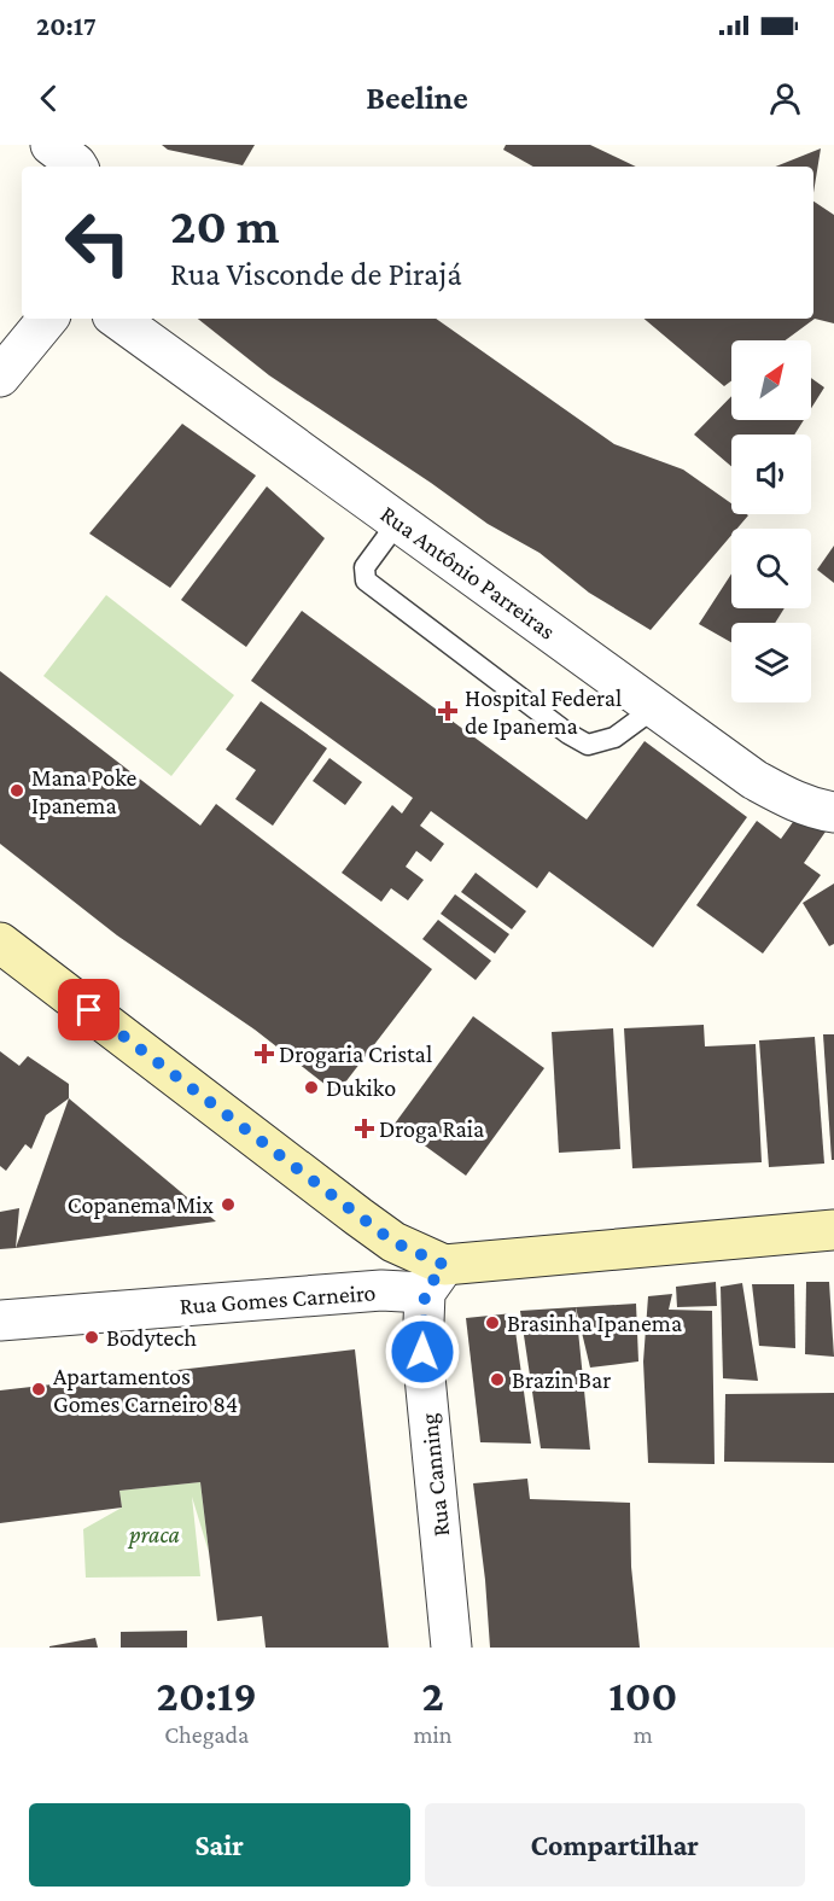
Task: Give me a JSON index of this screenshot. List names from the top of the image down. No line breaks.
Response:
{"streets":{"main road":["Rua Gomes Carneiro"],"street":["Rua Antônio Parreiras","Rua Canning"]},"crossings":[["Rua Gomes Carneiro","Rua Canning"]],"parks":["praca"],"places":{"health":["Hospital Federal de Ipanema","Drogaria Cristal","Droga Raia"],"other":["Mana Poke Ipanema","Dukiko","Copanema Mix","Brasinha Ipanema","Bodytech","Brazin Bar","Apartamentos Gomes Carneiro 84"]},"north":"top right","page":{"status":"20:17","header":"Beeline","turn":["20 m","Rua Visconde de Pirajá"],"eta":["20:19","Chegada","2","min","100","m"],"buttons":["Sair","Compartilhar"]}}
